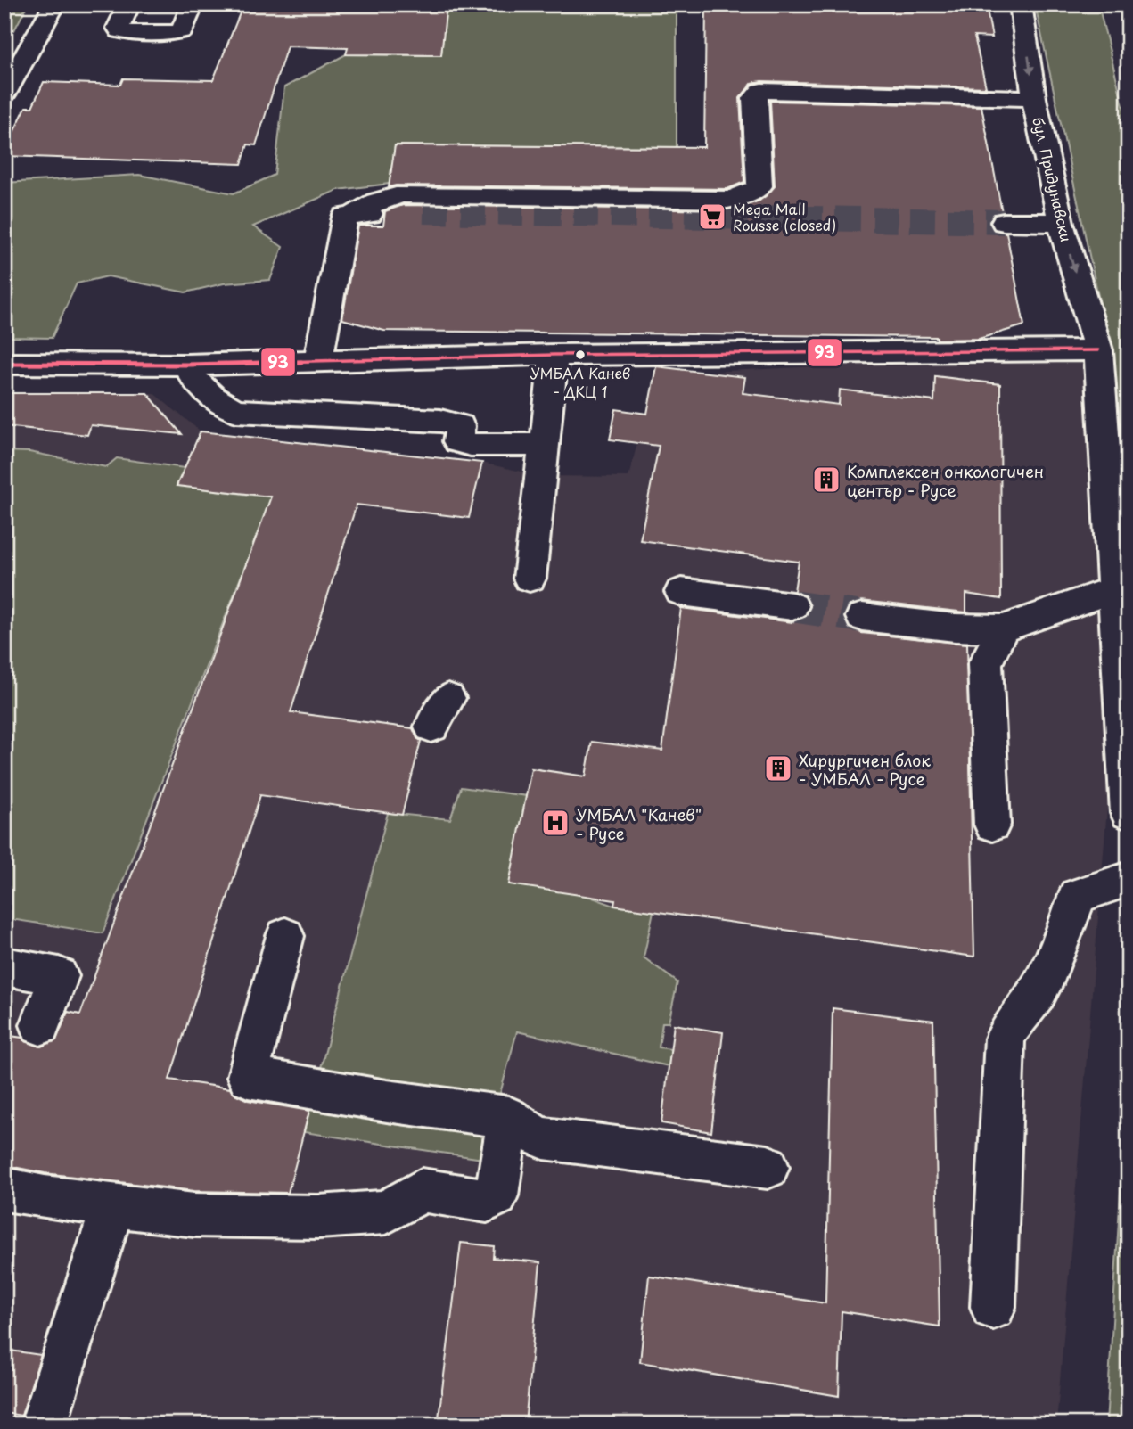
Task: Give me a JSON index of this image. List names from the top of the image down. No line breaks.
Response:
{"streets":{"street":["бул. Придунавски"]},"places":{"supermarket":["Mega Mall Rousse (closed)"],"other":["УМБАЛ Канев - ДКЦ 1"],"building":["Комплексен онкологичен център - Русе","Хирургичен блок - УМБАЛ - Русе"],"hospital":["УМБАЛ \"Канев\" - Русе"]},"lines":["transit line 93"]}
